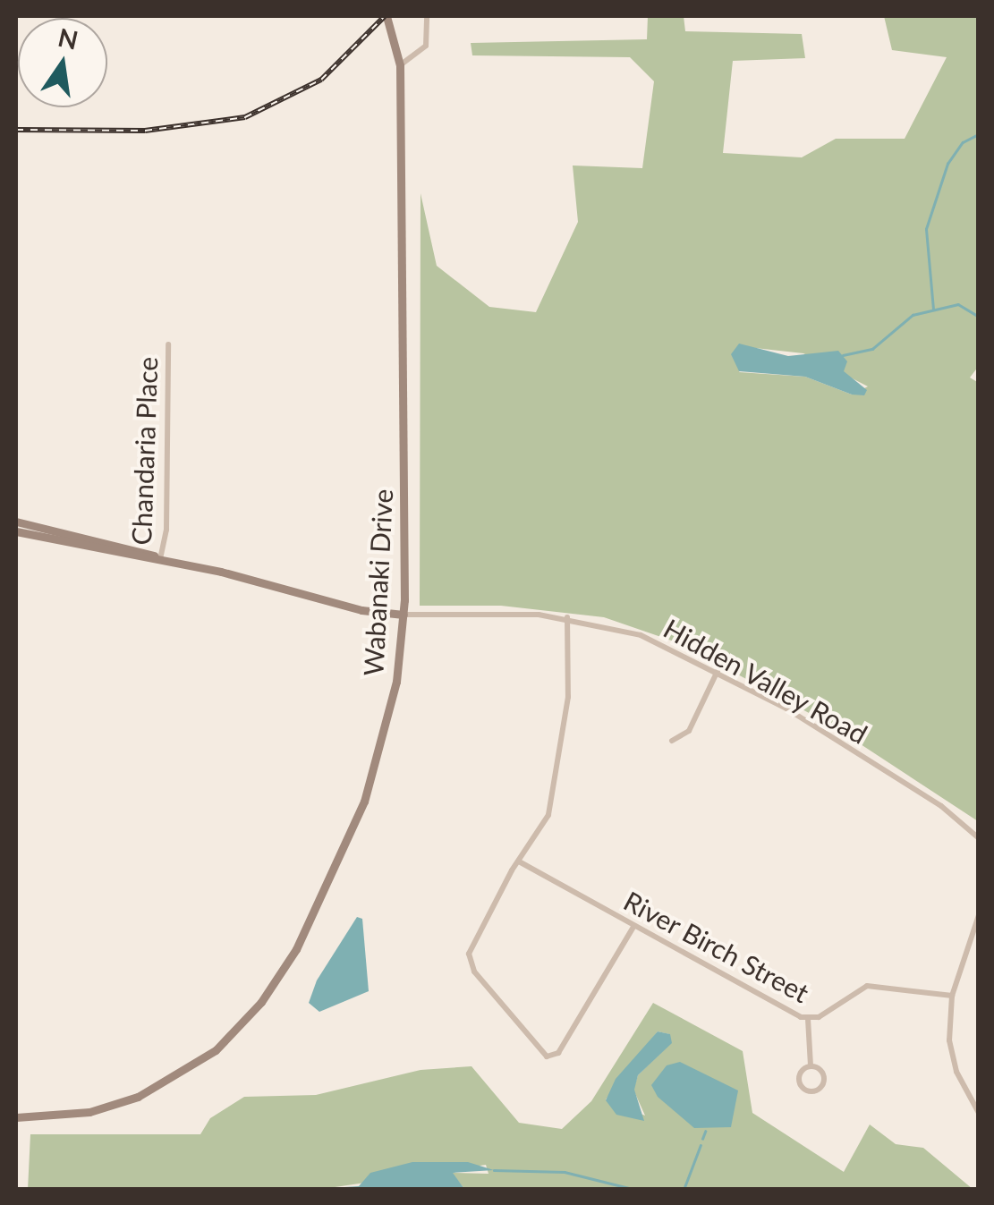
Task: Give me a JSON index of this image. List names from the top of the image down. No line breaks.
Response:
{"streets":{"street":["Chandaria Place","Wabanaki Drive","Hidden Valley Road","River Birch Street"]},"crossings":[["Wabanaki Drive","Hidden Valley Road"]],"north":"top"}
